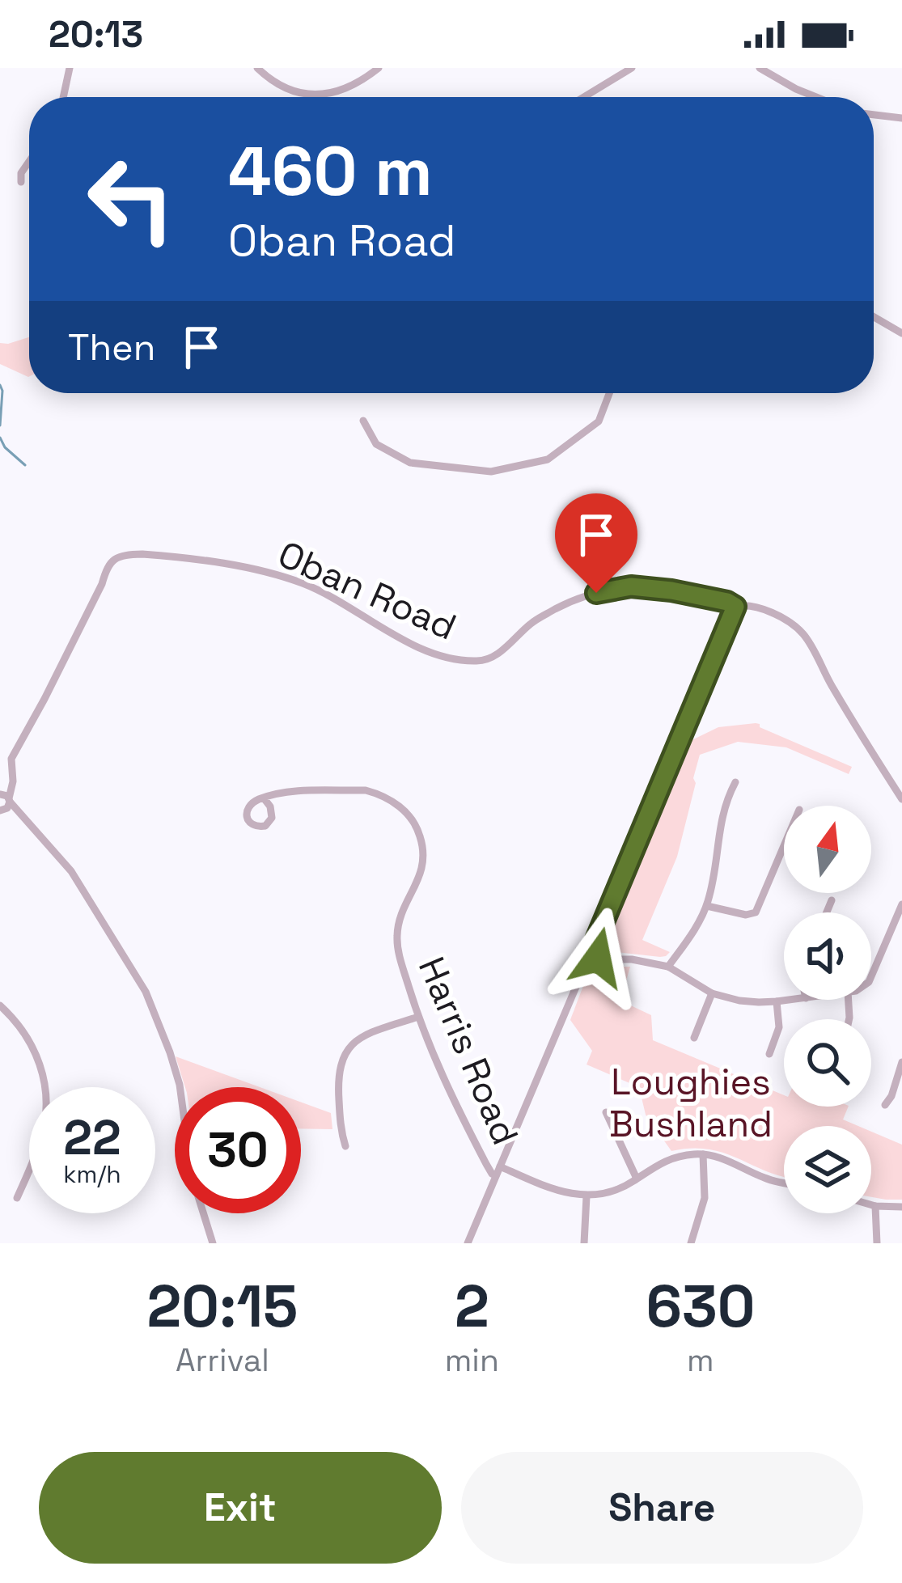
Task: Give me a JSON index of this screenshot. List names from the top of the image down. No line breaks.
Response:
{"streets":{"street":["Oban Road","Harris Road"]},"parks":["Loughies Bushland"],"north":"top","page":{"status":"20:13","turn":["460 m","Oban Road"],"then":"Then","speed":"22 km/h","limit":"30","eta":["20:15","Arrival","2","min","630","m"],"buttons":["Exit","Share"]}}
